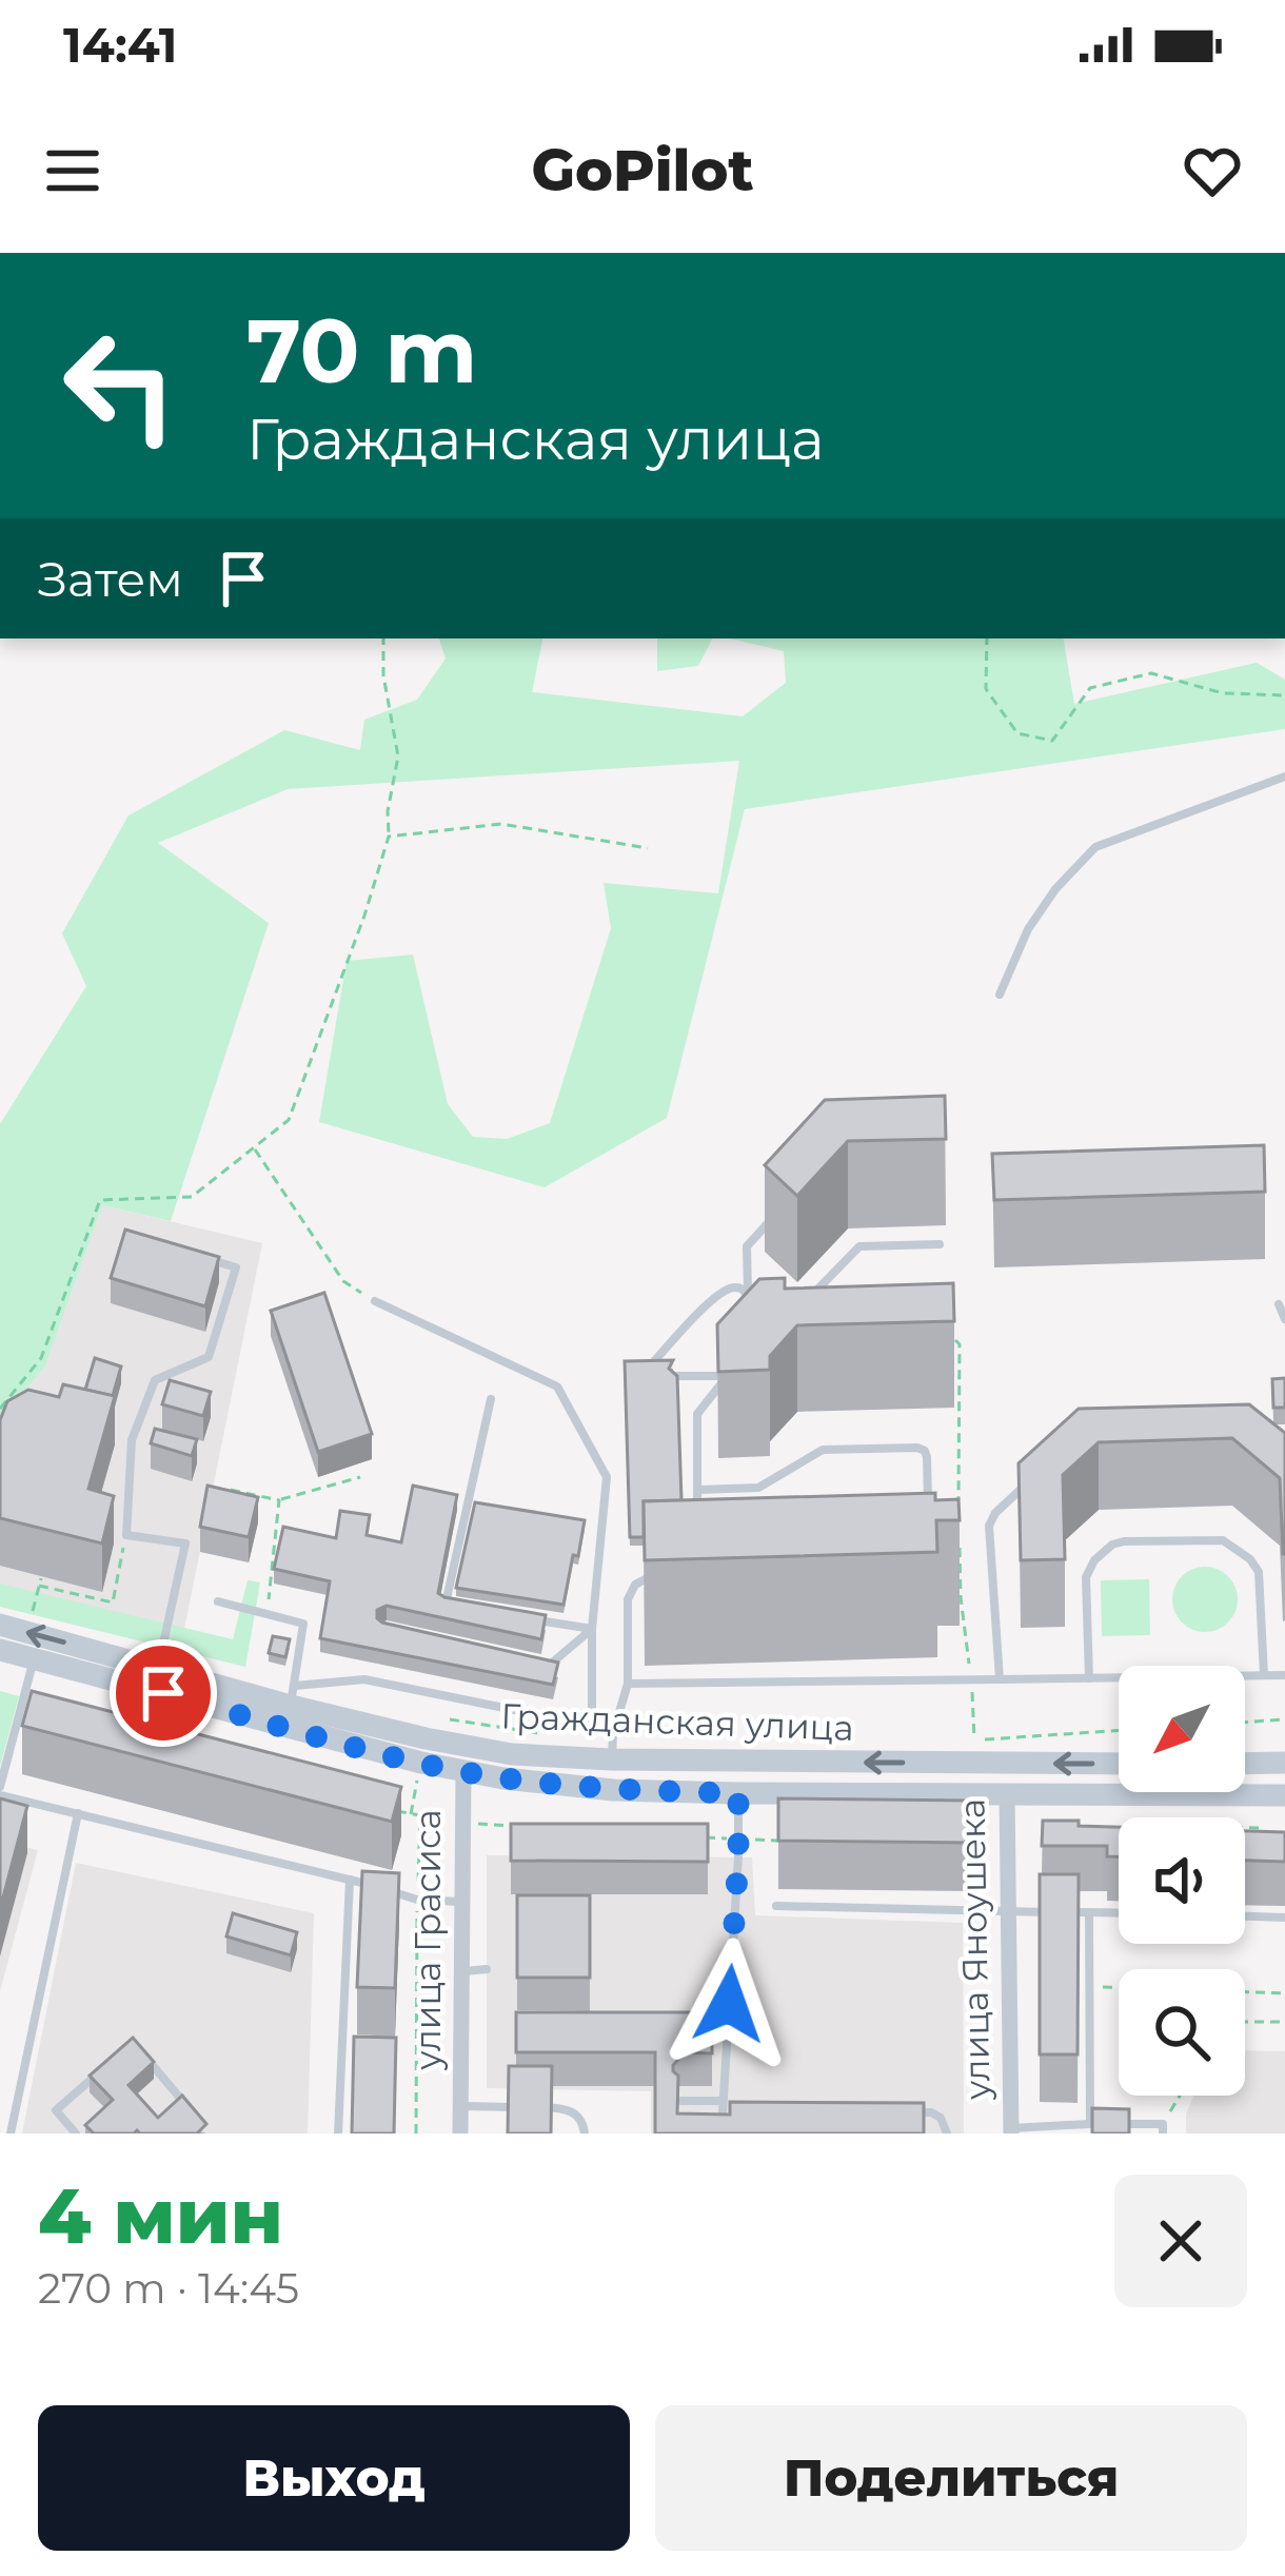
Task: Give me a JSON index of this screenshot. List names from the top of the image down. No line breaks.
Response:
{"streets":{"main road":["Гражданская улица","улица Грасиса","улица Яноушека"]},"crossings":[["Гражданская улица","улица Грасиса"],["Гражданская улица","улица Яноушека"]],"north":"bottom left","page":{"status":"14:41","header":"GoPilot","turn":["70 m","Гражданская улица"],"then":"Затем","heading":["4 мин","270 m · 14:45"],"buttons":["Выход","Поделиться"]}}
